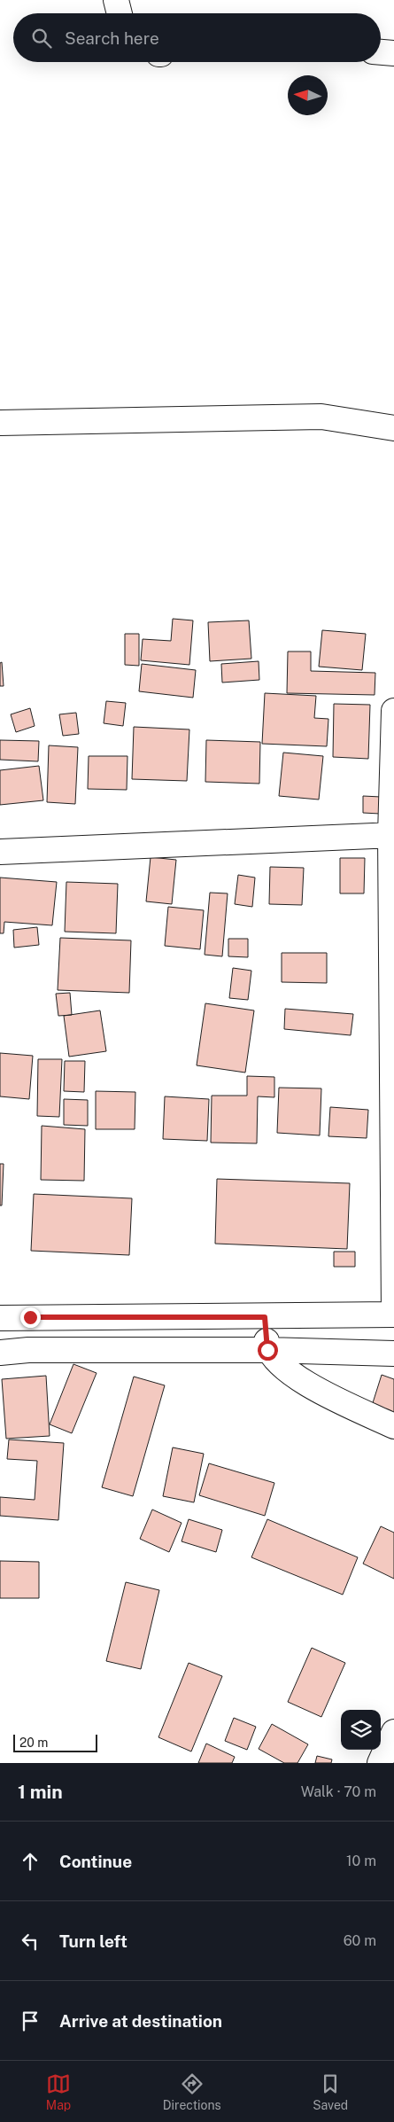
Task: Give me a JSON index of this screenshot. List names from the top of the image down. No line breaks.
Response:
{"scale_bar":"20 m","north":"left","page":{"search":"Search here","scale":"20 m","heading":["1 min","Walk · 70 m"],"list":[["Continue","10 m"],["Turn left","60 m"],"Arrive at destination"],"nav":["Map","Directions","Saved"]}}
